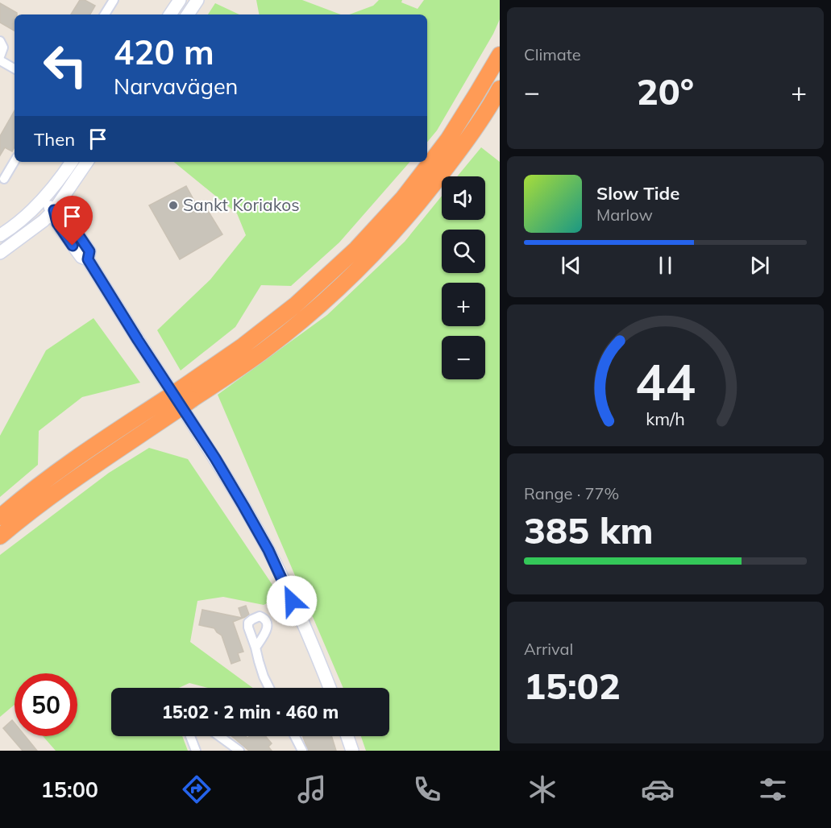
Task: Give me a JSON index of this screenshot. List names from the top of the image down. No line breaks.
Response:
{"places":["Sankt Koriakos"],"page":{"tile":["Climate",["Range · 77%","385 km"],["Arrival","15:02"]],"turn":["420 m","Narvavägen"],"heat":["−","20°","+"],"then":"Then","song":["Slow Tide","Marlow"],"map_buttons":["+","−"],"limit":"50","trip":"15:02 · 2 min · 460 m","tabs":"15:00","gauge":["44","km/h"]}}
